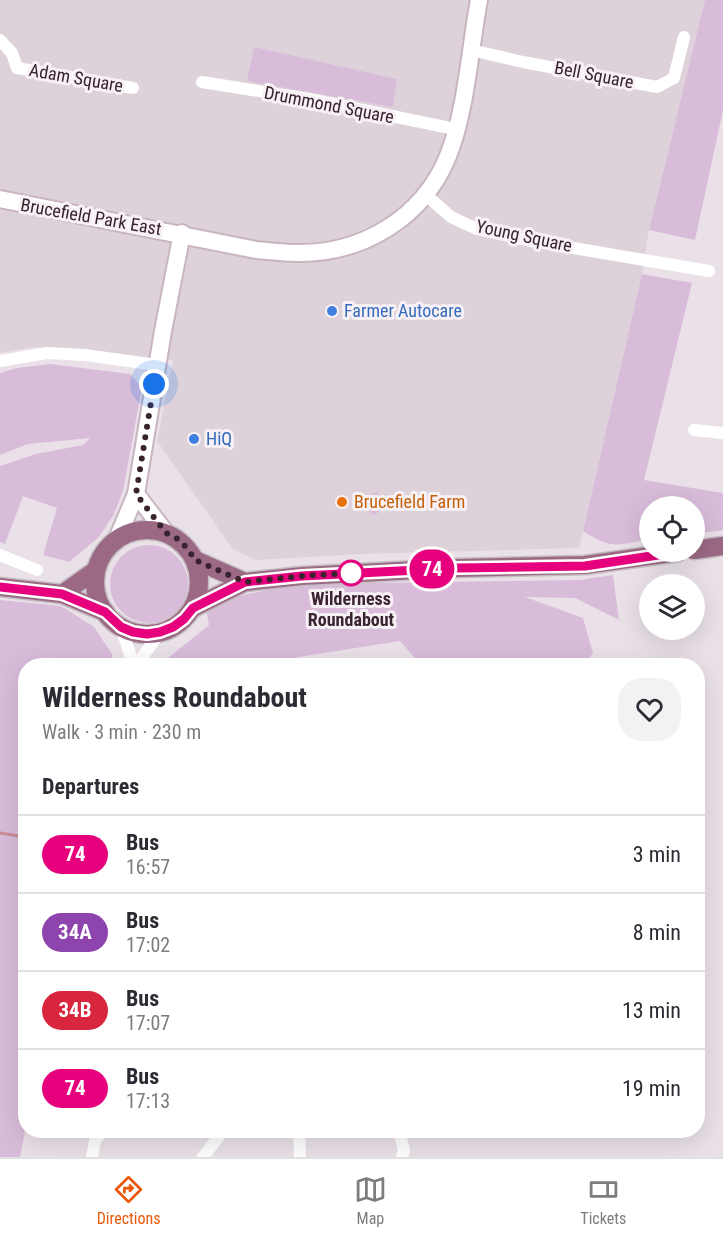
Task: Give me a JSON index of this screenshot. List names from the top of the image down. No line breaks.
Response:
{"streets":{"street":["Bell Square","Adam Square","Drummond Square","Brucefield Park East","Young Square"]},"crossings":[["Bell Square","Brucefield Park East"],["Drummond Square","Brucefield Park East"],["Brucefield Park East","Young Square"]],"places":["Farmer Autocare","HiQ","Brucefield Farm","Wilderness Roundabout"],"lines":["bus line 74"],"page":{"on_map":"74","heading":[["Wilderness Roundabout","Walk · 3 min · 230 m"],"Departures"],"list":[{"mark":"74","name":"Bus","note":"16:57","value":"3 min"},{"mark":"34A","name":"Bus","note":"17:02","value":"8 min"},{"mark":"34B","name":"Bus","note":"17:07","value":"13 min"},{"mark":"74","name":"Bus","note":"17:13","value":"19 min"}],"tabs":["Directions","Map","Tickets"]}}
